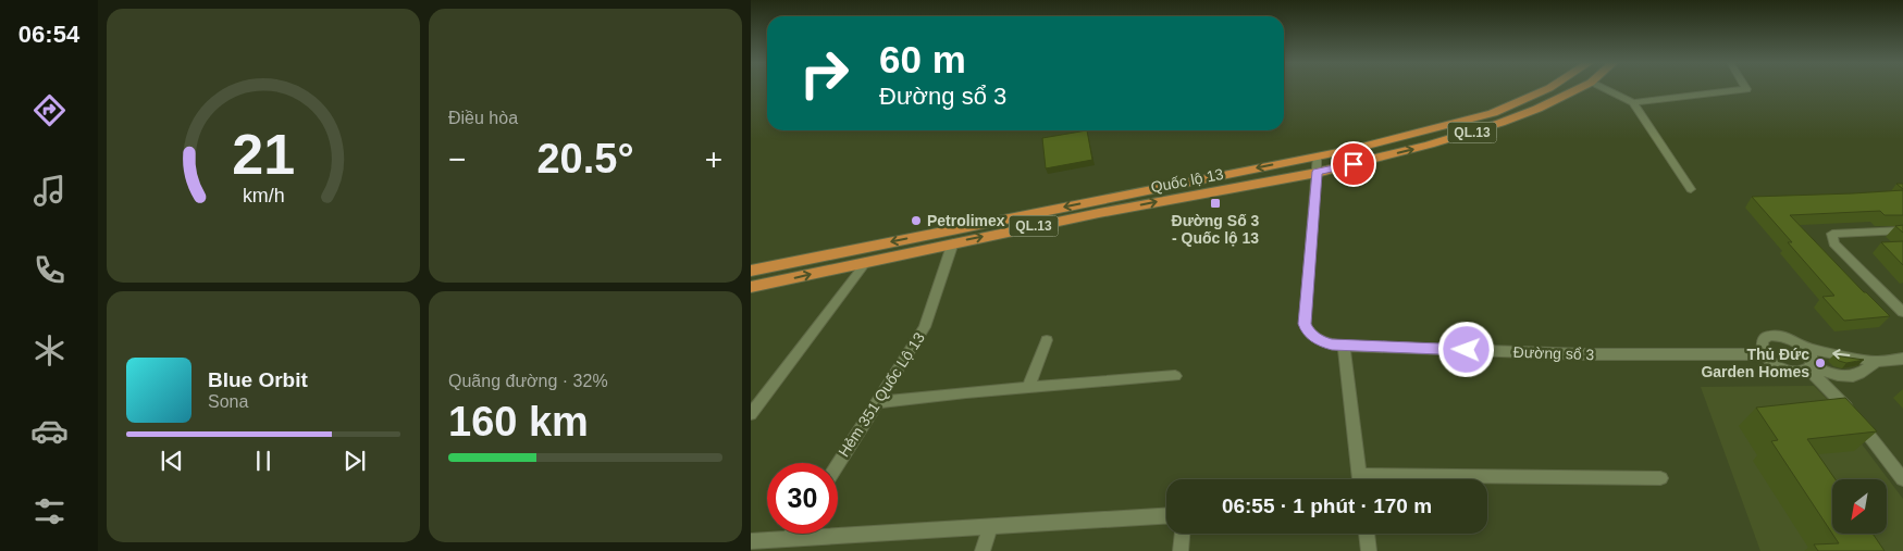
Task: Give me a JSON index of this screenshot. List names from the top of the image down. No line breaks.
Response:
{"streets":{"highway":["QL.13","Quốc lộ 13"],"street":["Đường sổ 3","Hẻm 351 Quốc Lộ 13"]},"crossings":[["Quốc lộ 13","Đường sổ 3"],["Quốc lộ 13","Hẻm 351 Quốc Lộ 13"]],"places":{"transit":["Đường Số 3 - Quốc lộ 13"],"other":["Petrolimex","Thủ Đức Garden Homes"]},"north":"bottom left","page":{"tabs":"06:54","tile":["Điều hòa",["Quãng đường · 32%","160 km"]],"turn":["60 m","Đường sổ 3"],"heat":["−","20.5°","+"],"song":["Blue Orbit","Sona"],"limit":"30","trip":"06:55 · 1 phút · 170 m","gauge":["21","km/h"]}}
